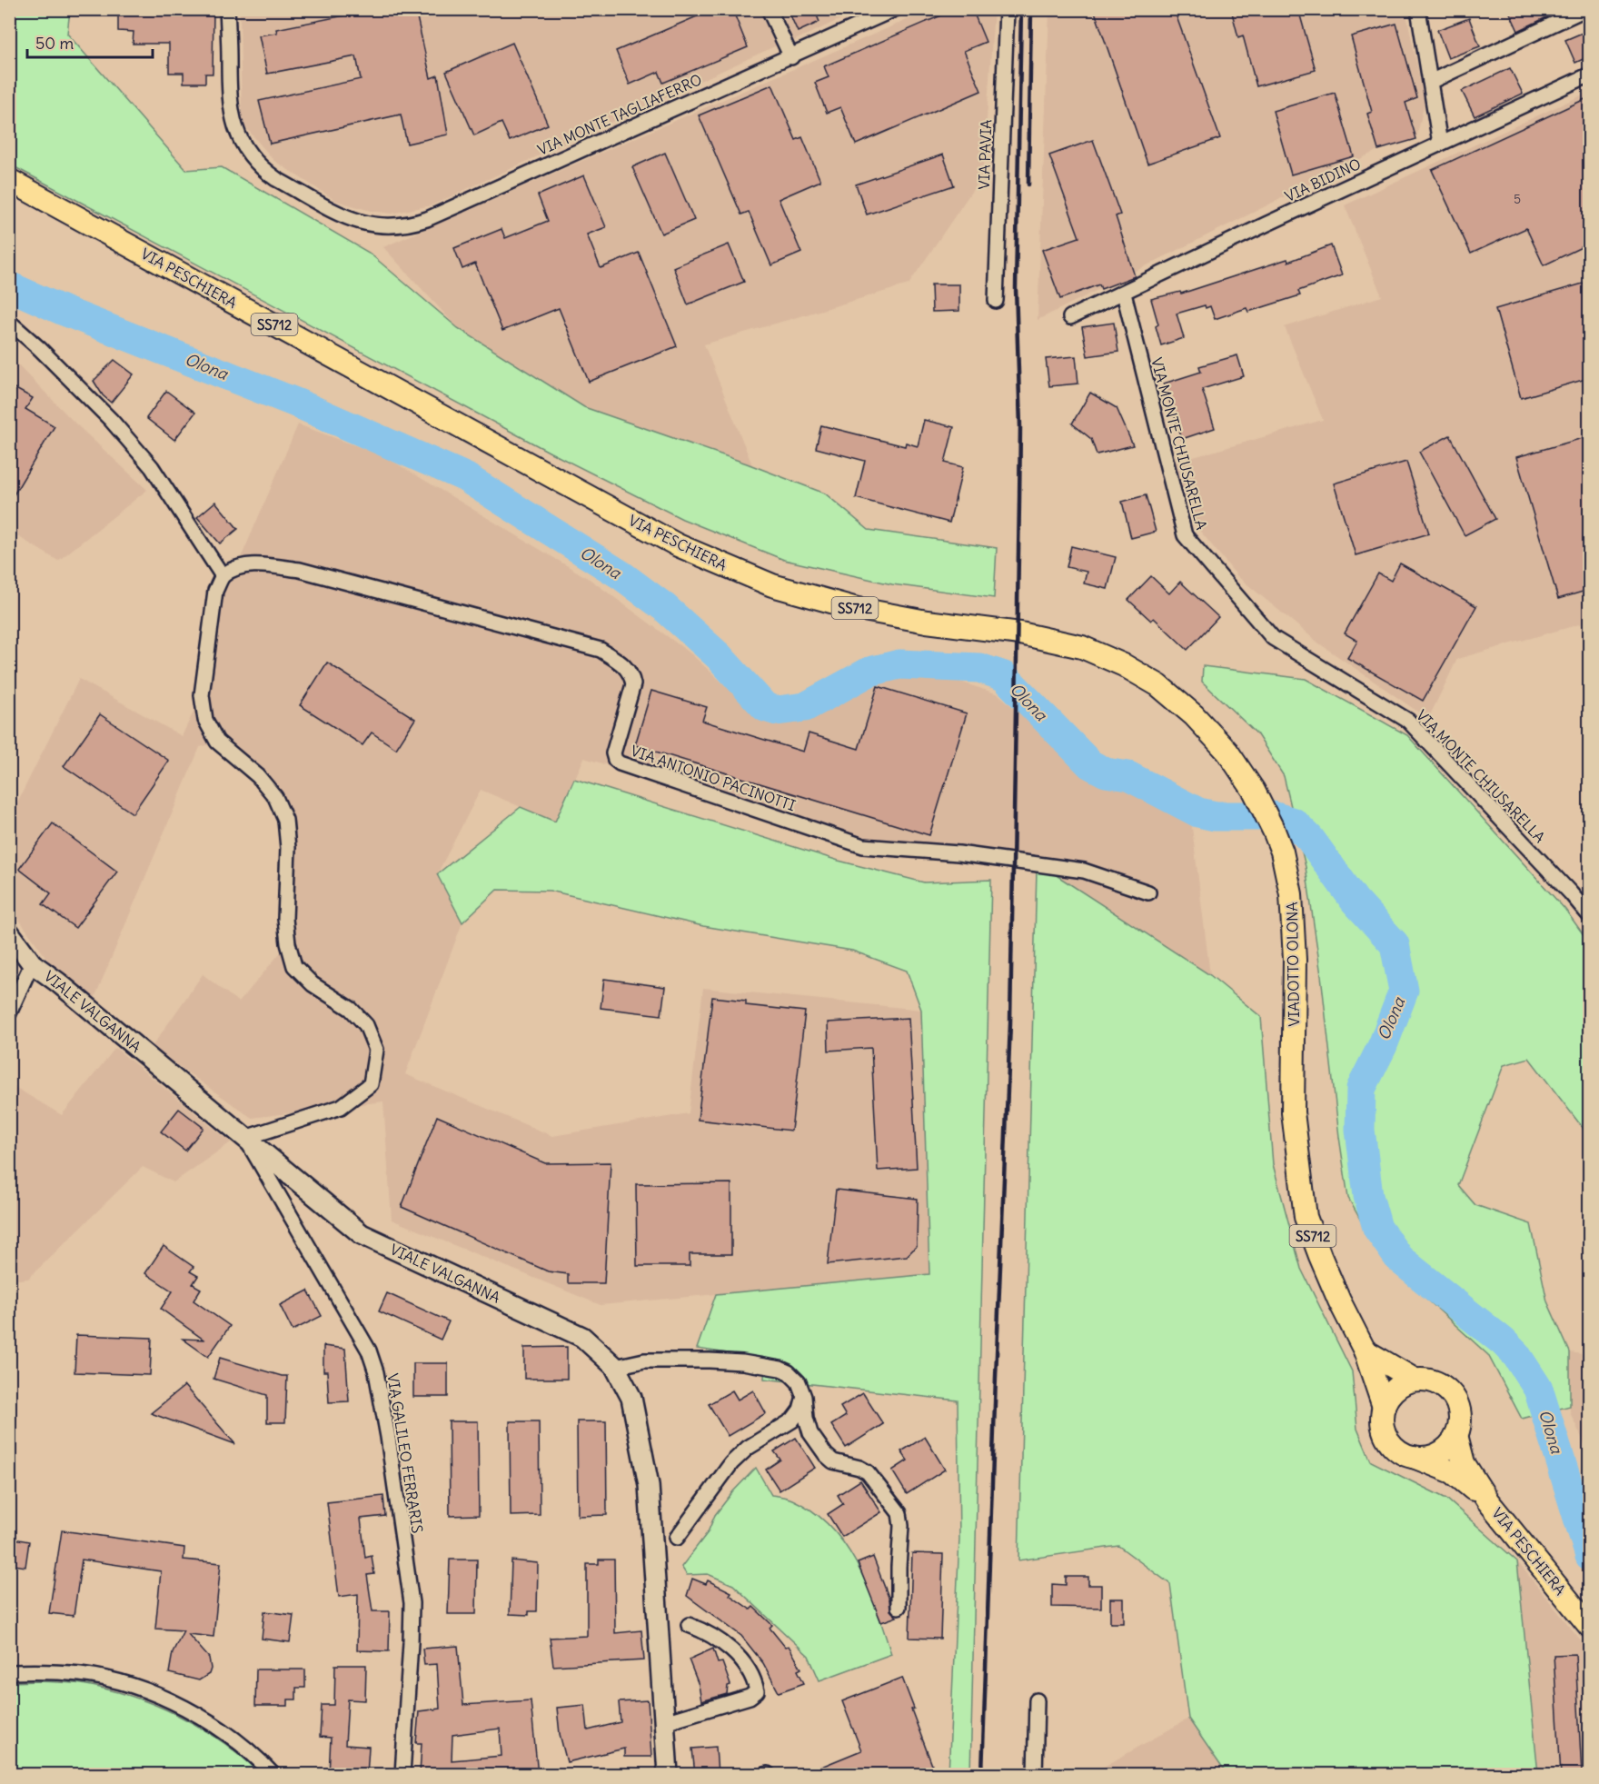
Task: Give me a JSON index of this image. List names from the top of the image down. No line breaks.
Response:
{"streets":{"main road":["VIA PESCHIERA","SS712","VIADOTTO OLONA","VIALE VALGANNA"],"street":["VIA MONTE TAGLIAFERRO","VIA PAVIA","VIA BIDINO","VIA MONTE CHIUSARELLA","VIA ANTONIO PACINOTTI","VIA GALILEO FERRARIS"]},"crossings":[["VIA BIDINO","VIA MONTE CHIUSARELLA"],["VIA PESCHIERA","VIADOTTO OLONA"],["VIALE VALGANNA","VIA GALILEO FERRARIS"]],"water":["Olona"],"house_numbers":["5"],"scale_bar":"50 m"}
